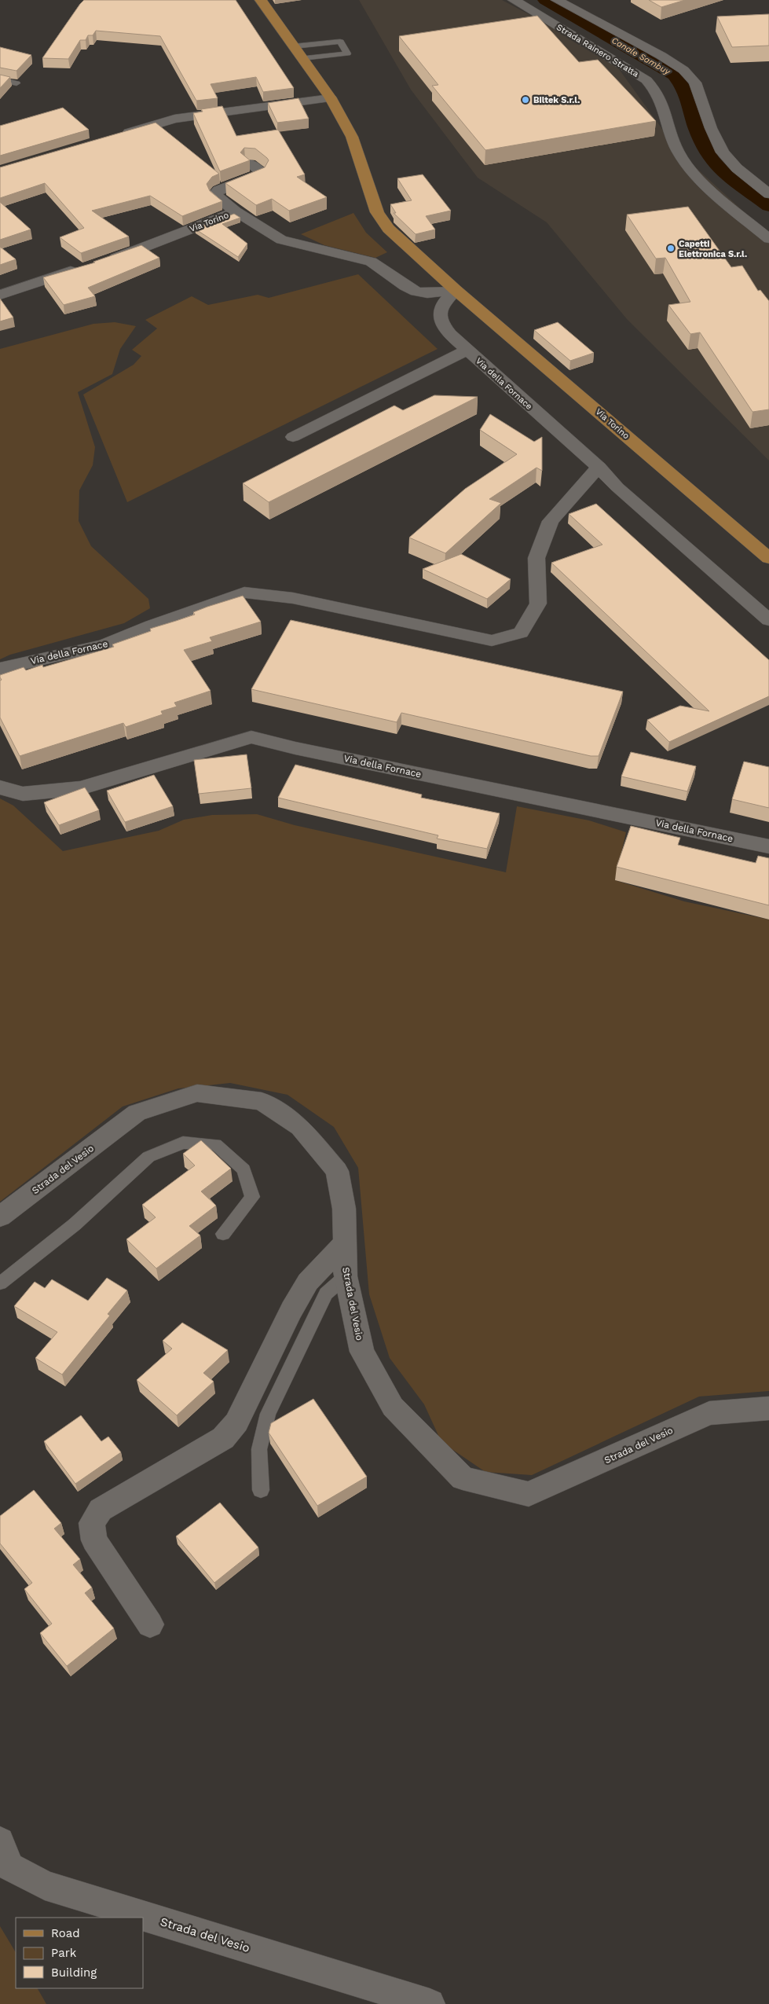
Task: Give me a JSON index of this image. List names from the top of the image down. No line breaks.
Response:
{"streets":{"main road":["Via Torino"],"street":["Strada Rainero Stratta","Via della Fornace","Strada del Vesio"]},"crossings":[["Via Torino","Via della Fornace"]],"water":["Canale Sambuy"],"places":["Biltek S.r.l.","Capetti Elettronica S.r.l."],"legend":["Road","Park","Building"]}
